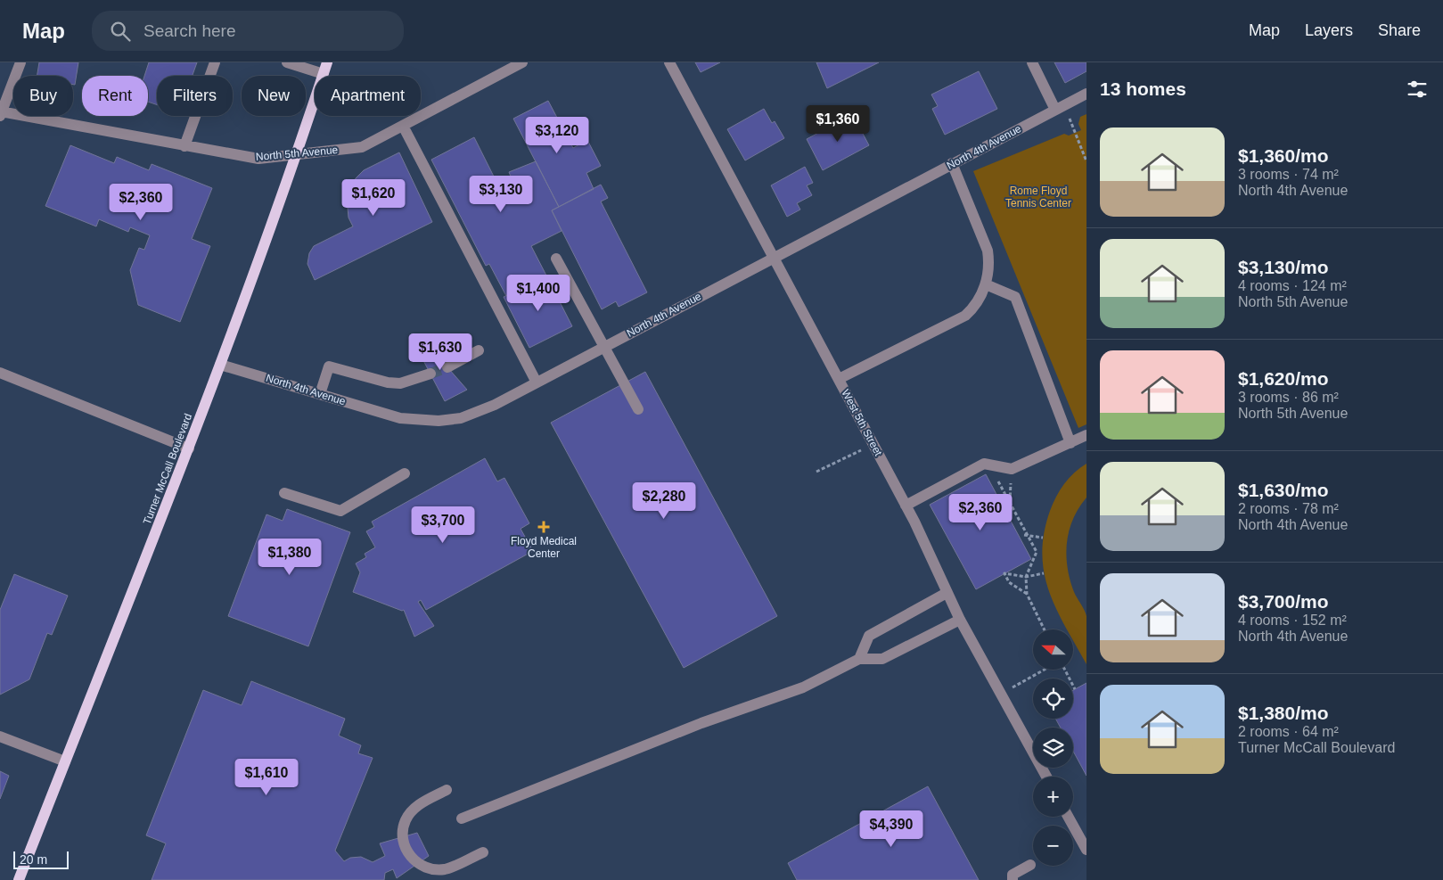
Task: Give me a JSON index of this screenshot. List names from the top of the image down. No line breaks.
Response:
{"streets":{"main road":["Turner McCall Boulevard"],"street":["North 4th Avenue","North 5th Avenue","West 5th Street"]},"crossings":[["North 4th Avenue","West 5th Street"],["North 4th Avenue","Turner McCall Boulevard"],["North 5th Avenue","Turner McCall Boulevard"]],"parks":["Rome Floyd Tennis Center"],"places":{"health":["Floyd Medical Center"]},"scale_bar":"20 m","north":"left","page":{"header":"Map","search":"Search here","nav":["Map","Layers","Share"],"heading":"13 homes","chip":["Buy","Rent","Filters","New","Apartment"],"price":["$1,360","$3,120","$3,130","$1,620","$2,360","$1,400","$1,630","$2,280","$2,360","$3,700","$1,380","$1,610","$4,390"],"list":[{"name":"$1,360/mo","note":"3 rooms · 74 m² · North 4th Avenue"},{"name":"$3,130/mo","note":"4 rooms · 124 m² · North 5th Avenue"},{"name":"$1,620/mo","note":"3 rooms · 86 m² · North 5th Avenue"},{"name":"$1,630/mo","note":"2 rooms · 78 m² · North 4th Avenue"},{"name":"$3,700/mo","note":"4 rooms · 152 m² · North 4th Avenue"},{"name":"$1,380/mo","note":"2 rooms · 64 m² · Turner McCall Boulevard"}],"map_buttons":["+","−"],"scale":"20 m"}}
